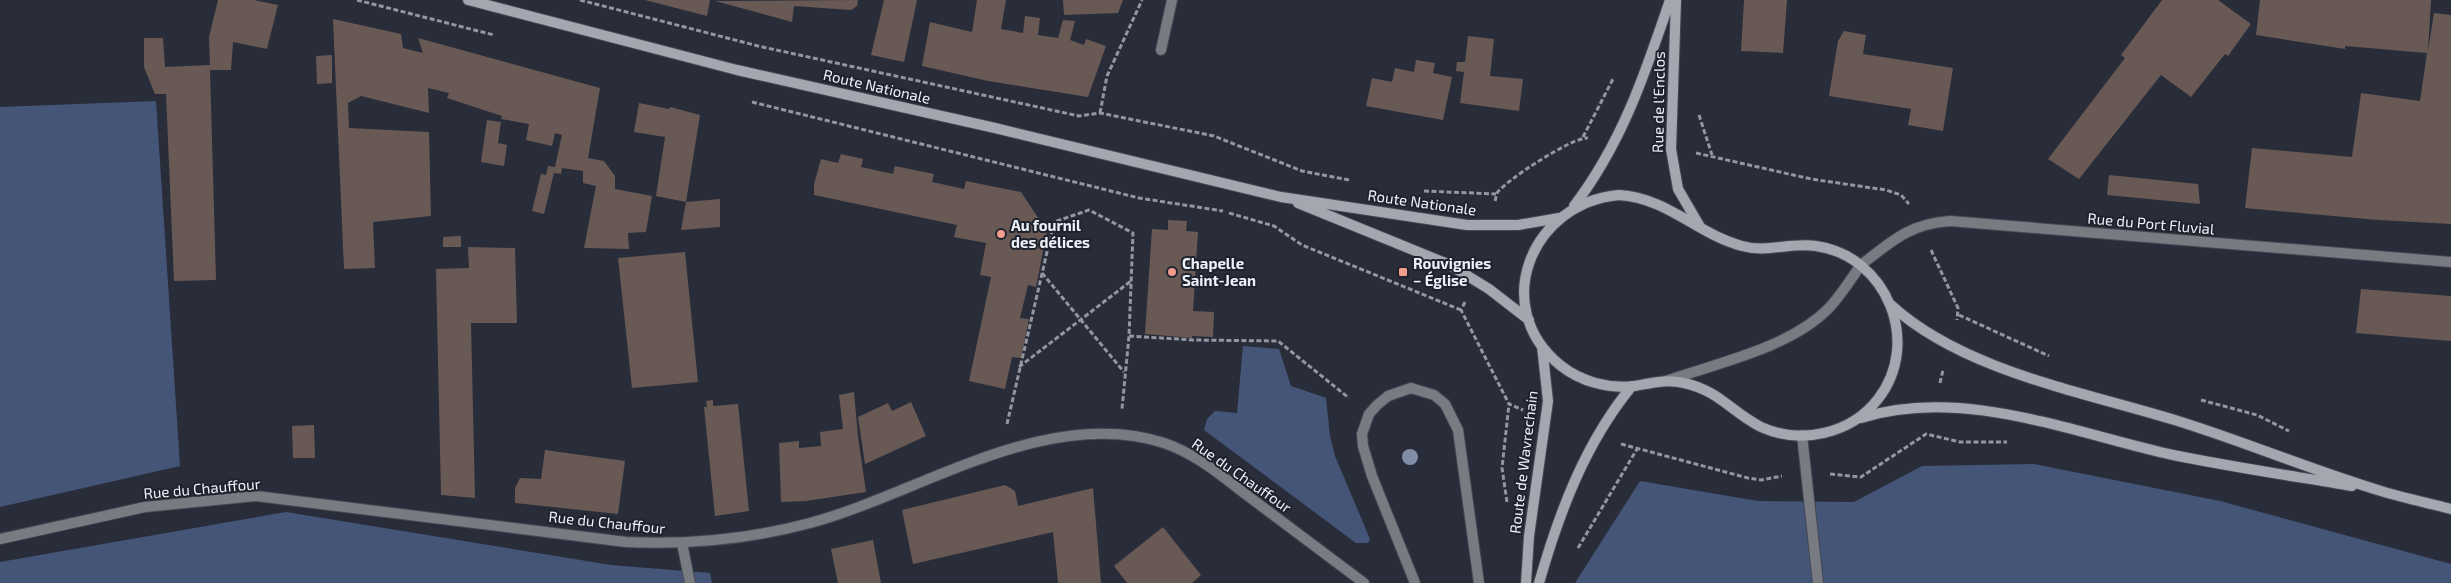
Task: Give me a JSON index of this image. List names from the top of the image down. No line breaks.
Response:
{"streets":{"main road":["Route Nationale","Rue de l'Enclos","Route de Wavrechain"],"street":["Rue du Port Fluvial","Rue du Chauffour"]},"places":{"other":["Au fournil des délices","Chapelle Saint-Jean"],"transit":["Rouvignies – Église"]}}
